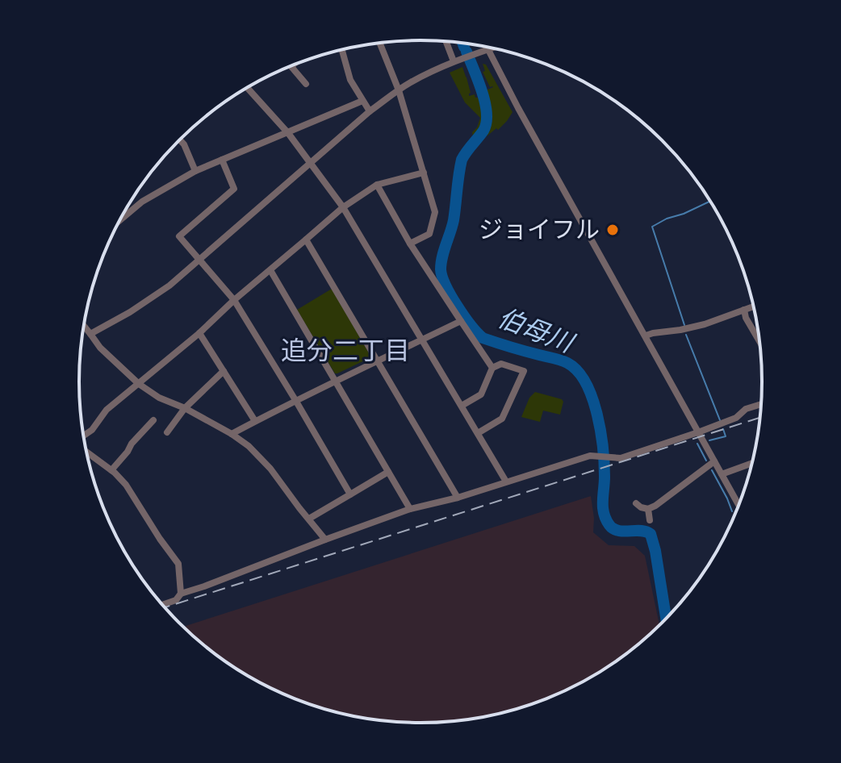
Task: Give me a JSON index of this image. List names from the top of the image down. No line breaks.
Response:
{"districts":["追分二丁目"],"water":["伯母川"],"places":["ジョイフル"]}
